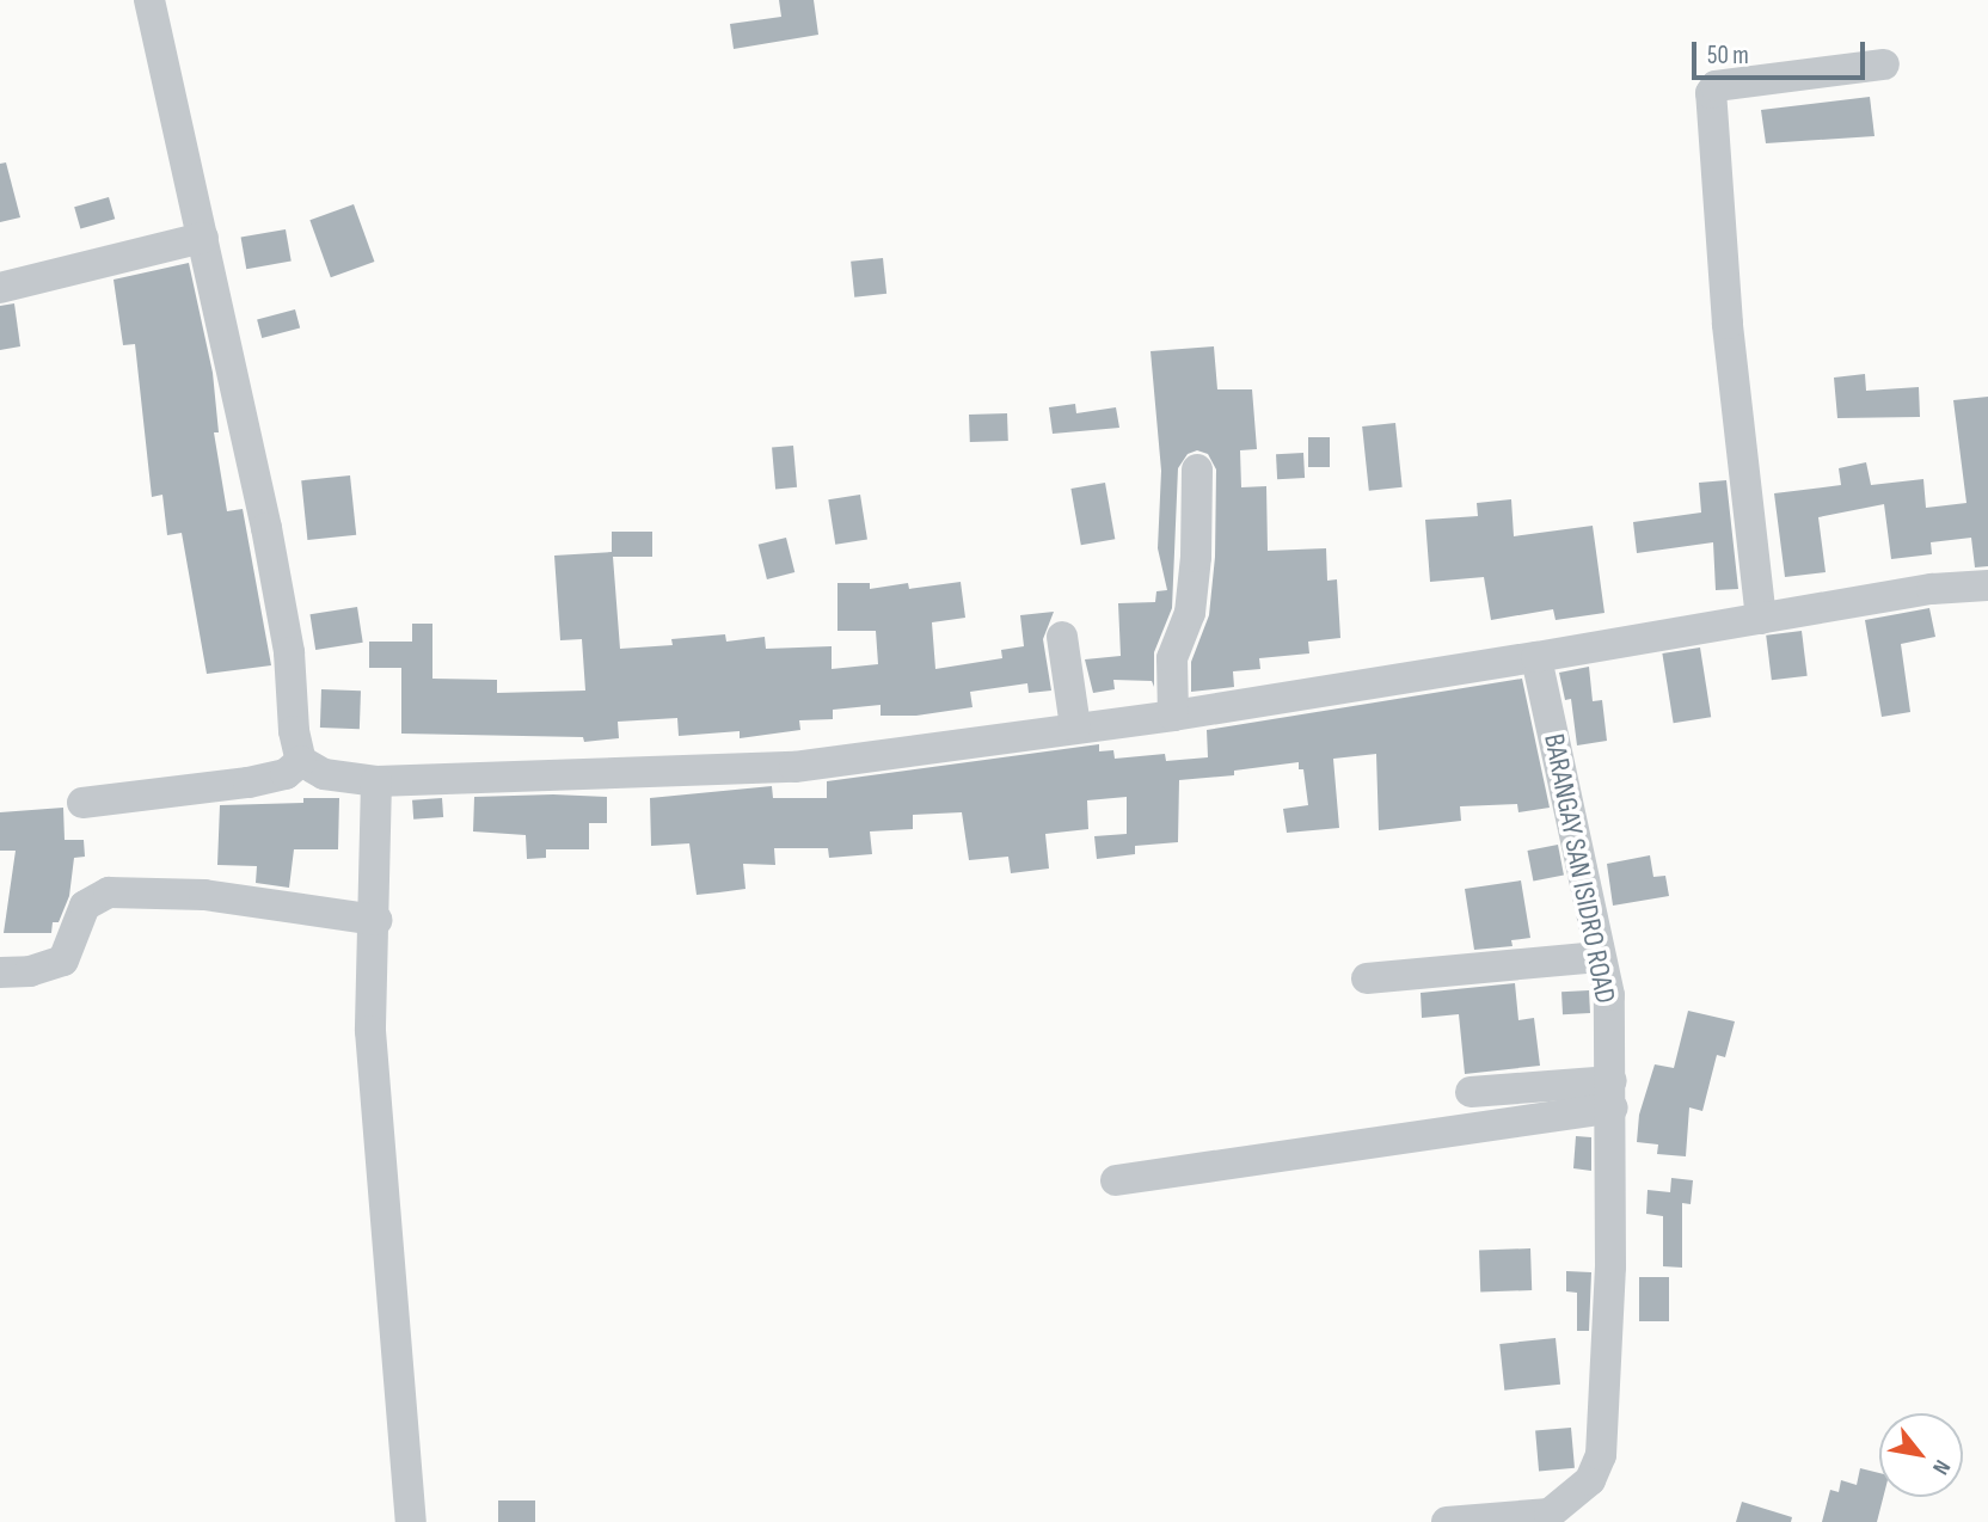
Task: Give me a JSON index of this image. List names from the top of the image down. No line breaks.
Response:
{"streets":{"street":["BARANGAY SAN ISIDRO ROAD"]},"scale_bar":"50 m","north":"bottom right"}
